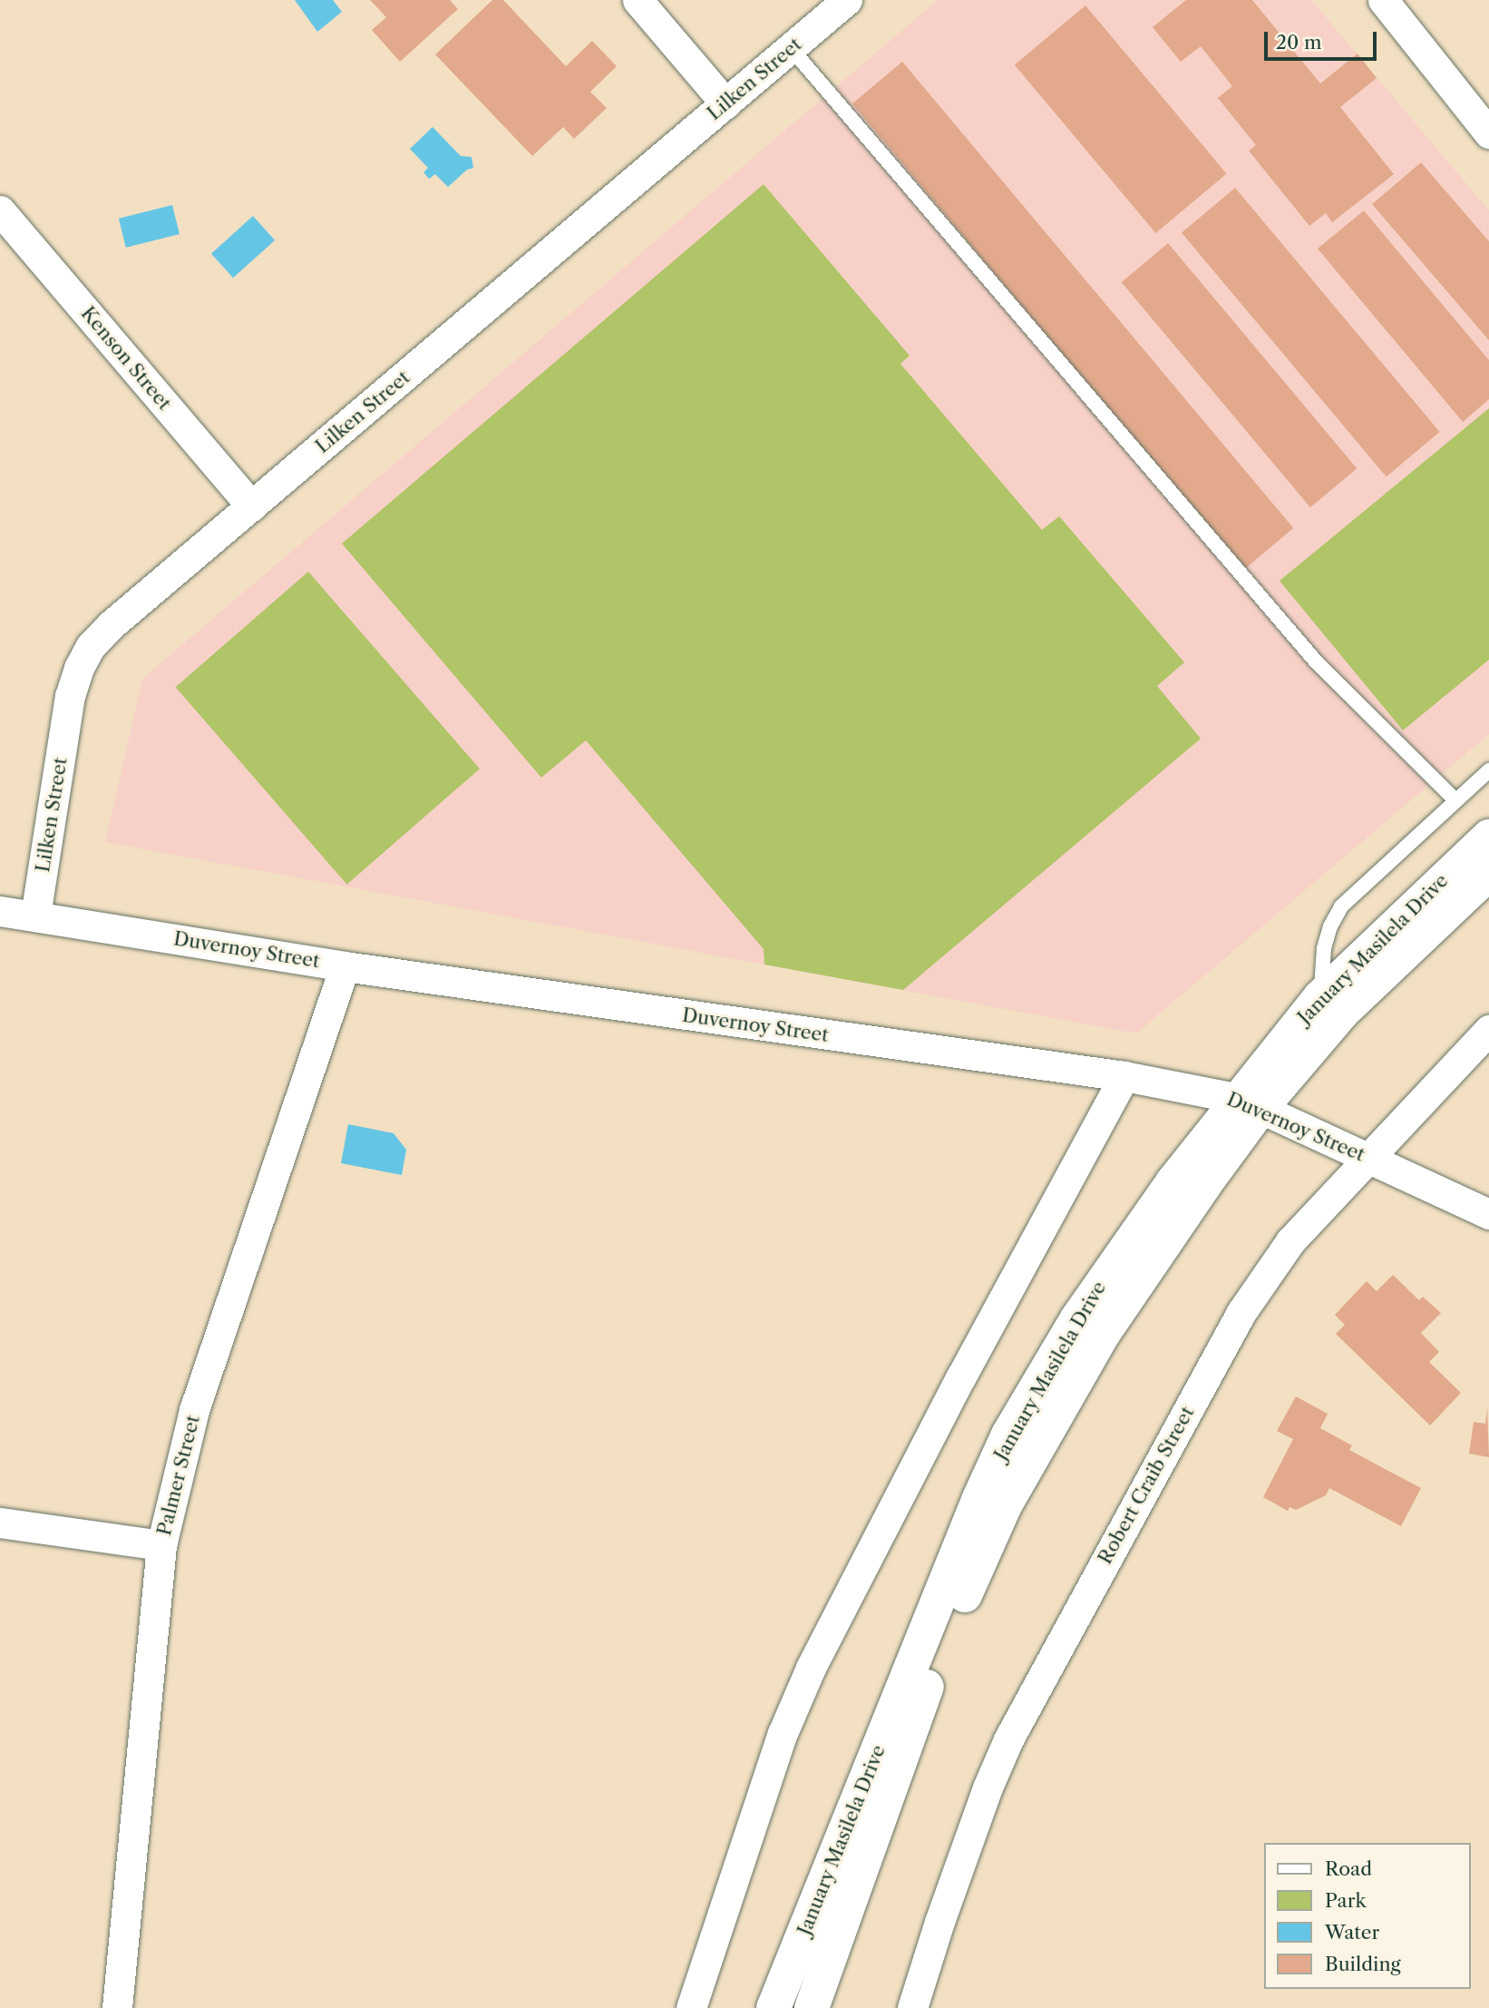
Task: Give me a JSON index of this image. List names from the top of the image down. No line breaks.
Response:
{"streets":{"main road":["January Masilela Drive"],"street":["Lilken Street","Kenson Street","Duvernoy Street","Palmer Street","Robert Craib Street"]},"crossings":[["Lilken Street","Kenson Street"],["Lilken Street","Duvernoy Street"],["January Masilela Drive","Duvernoy Street"],["Duvernoy Street","Palmer Street"],["Duvernoy Street","Robert Craib Street"]],"legend":["Road","Park","Water","Building"],"scale_bar":"20 m"}
